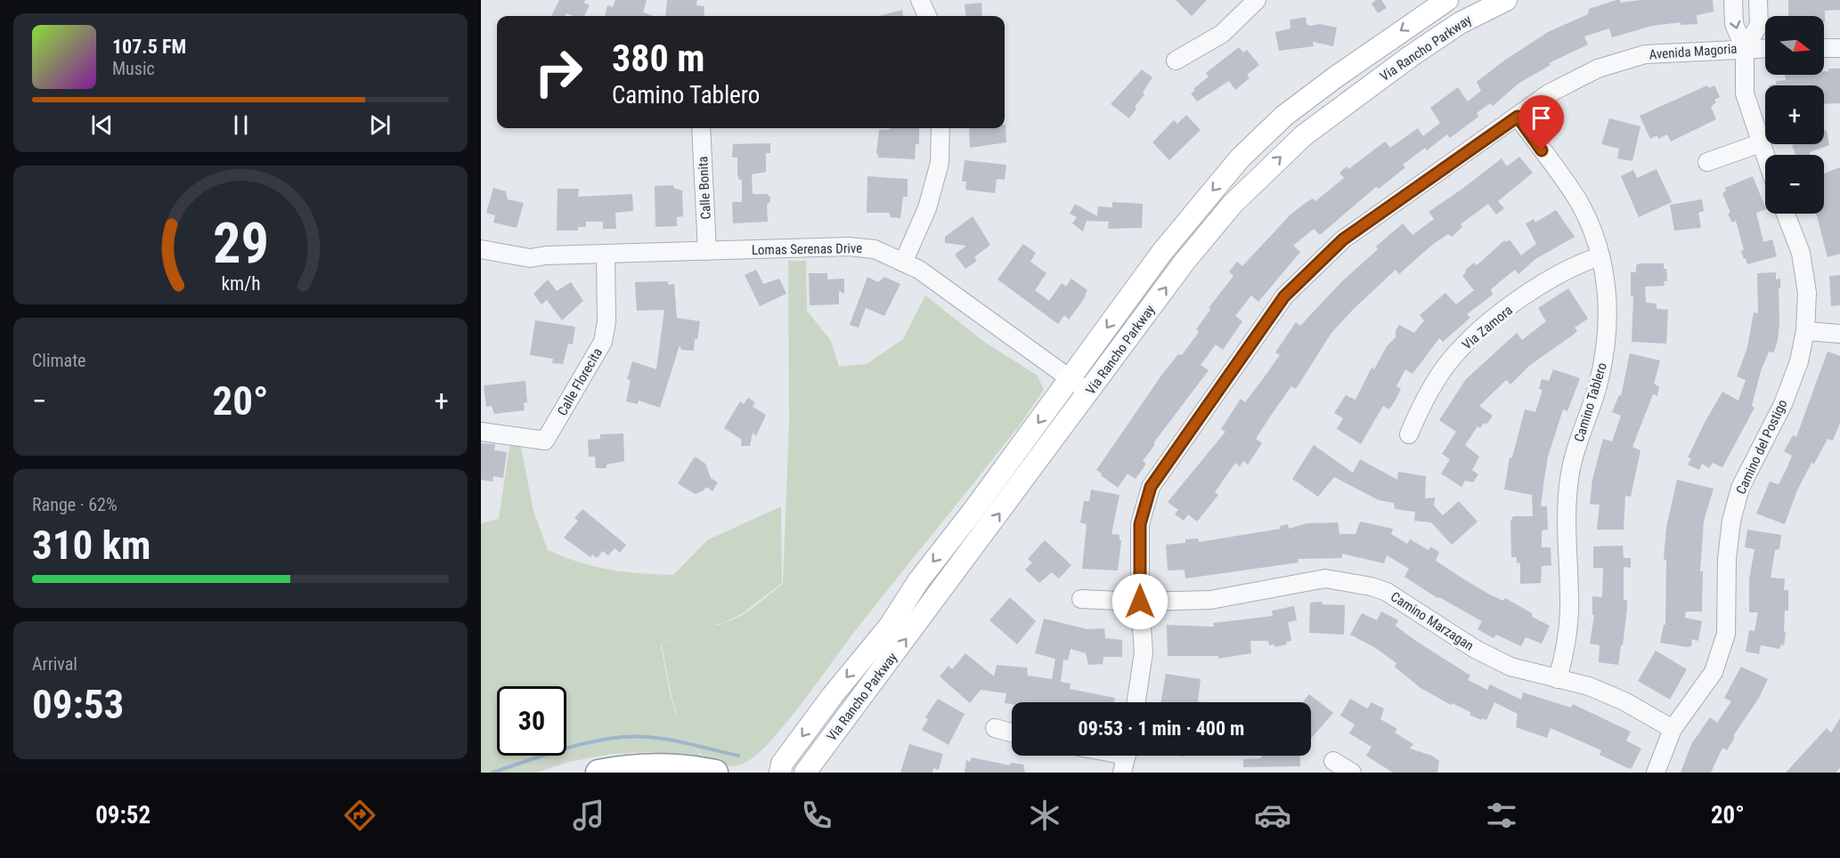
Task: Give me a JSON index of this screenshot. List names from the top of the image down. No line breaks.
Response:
{"streets":{"main road":["Via Rancho Parkway"],"street":["Avenida Magoria","Calle Bonita","Lomas Serenas Drive","Via Zamora","Calle Florecita","Camino Tablero","Camino del Postigo","Camino Marzagan"]},"crossings":[["Via Rancho Parkway","Lomas Serenas Drive"],["Avenida Magoria","Camino Tablero"],["Avenida Magoria","Camino Marzagan"],["Calle Bonita","Lomas Serenas Drive"],["Lomas Serenas Drive","Calle Florecita"],["Via Zamora","Camino Tablero"],["Camino Tablero","Camino Marzagan"],["Camino del Postigo","Camino Marzagan"]],"north":"right","page":{"map_buttons":["+","−"],"turn":["380 m","Camino Tablero"],"song":["107.5 FM","Music"],"tile":["Climate",["Range · 62%","310 km"],["Arrival","09:53"]],"heat":["−","20°","+"],"limit":"30","trip":"09:53 · 1 min · 400 m","tabs":["09:52","20°"],"gauge":["29","km/h"]}}
